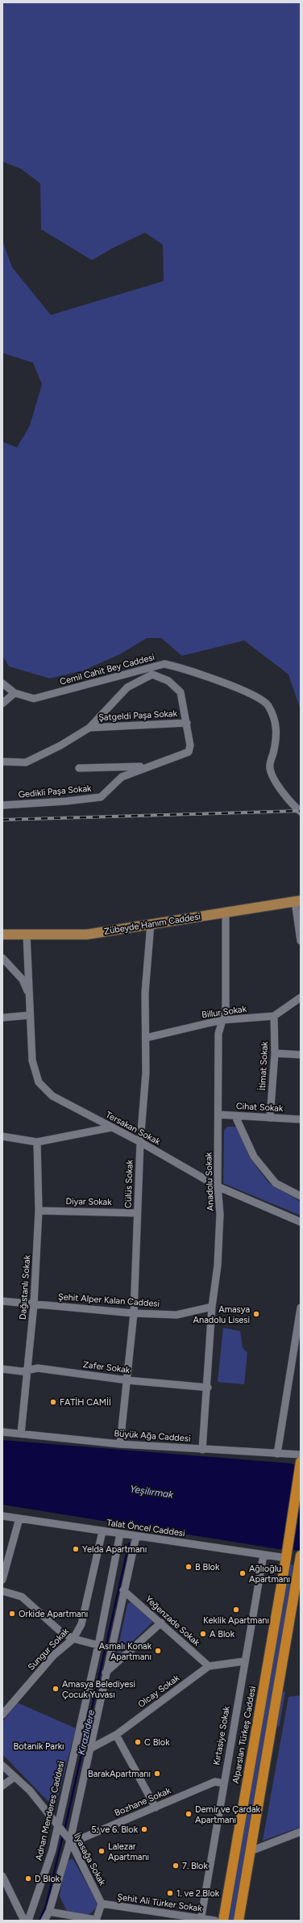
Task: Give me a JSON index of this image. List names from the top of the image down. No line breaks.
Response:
{"streets":{"highway":["Alparslan Türkeş Caddesi"],"main road":["Zübeyde Hanım Caddesi"],"street":["Cemil Cahit Bey Caddesi","Şatgeldi Paşa Sokak","Gedikli Paşa Sokak","Billur Sokak","İtimat Sokak","Cihat Sokak","Tersakan Sokak","Anadolu Sokak","Cülüs Sokak","Diyar Sokak","Dağıstanlı Sokak","Şehit Alper Kalan Caddesi","Zafer Sokak","Büyük Ağa Caddesi","Talat Öncel Caddesi","Yeğenzade Sokak","Sungur Sokak","Olcay Sokak","Kırtasiye Sokak","Bozhane Sokak","Adnan Menderes Caddesi","İlyasağa Sokak","Şehit Ali Türker Sokak"]},"crossings":[["Şatgeldi Paşa Sokak","Gedikli Paşa Sokak"],["Zübeyde Hanım Caddesi","Tersakan Sokak"],["Zübeyde Hanım Caddesi","Anadolu Sokak"],["Zübeyde Hanım Caddesi","Cülüs Sokak"],["Billur Sokak","İtimat Sokak"],["Billur Sokak","Anadolu Sokak"],["Billur Sokak","Cülüs Sokak"],["İtimat Sokak","Cihat Sokak"],["Cihat Sokak","Anadolu Sokak"],["Tersakan Sokak","Anadolu Sokak"],["Tersakan Sokak","Cülüs Sokak"],["Anadolu Sokak","Şehit Alper Kalan Caddesi"],["Anadolu Sokak","Zafer Sokak"],["Anadolu Sokak","Büyük Ağa Caddesi"],["Cülüs Sokak","Diyar Sokak"],["Cülüs Sokak","Şehit Alper Kalan Caddesi"],["Cülüs Sokak","Zafer Sokak"],["Cülüs Sokak","Büyük Ağa Caddesi"],["Diyar Sokak","Dağıstanlı Sokak"],["Dağıstanlı Sokak","Şehit Alper Kalan Caddesi"],["Dağıstanlı Sokak","Zafer Sokak"],["Dağıstanlı Sokak","Büyük Ağa Caddesi"],["Talat Öncel Caddesi","Sungur Sokak"],["Talat Öncel Caddesi","Alparslan Türkeş Caddesi"],["Talat Öncel Caddesi","Kırtasiye Sokak"],["Talat Öncel Caddesi","Adnan Menderes Caddesi"],["Yeğenzade Sokak","Olcay Sokak"],["Olcay Sokak","Kırtasiye Sokak"],["Kırtasiye Sokak","Bozhane Sokak"],["Kırtasiye Sokak","Şehit Ali Türker Sokak"],["Bozhane Sokak","İlyasağa Sokak"],["Adnan Menderes Caddesi","İlyasağa Sokak"],["İlyasağa Sokak","Şehit Ali Türker Sokak"]],"water":["Yeşilırmak","Kirazlıdere"],"parks":["Botanik Parkı"],"places":["Amasya Anadolu Lisesi","FATİH CAMİİ","Yelda Apartmanı","B Blok","Ağlıoğlu Apartmanı","Keklik Apartmanı","Orkide Apartmanı","A Blok","Asmalı Konak Apartmanı","Amasya Belediyesi Çocuk Yuvası","C Blok","BarakApartmanı","Demir ve Çardak Apartmanı","5. ve 6. Blok","Lalezar Apartmanı","7. Blok","D Blok","1. ve 2.Blok"]}
